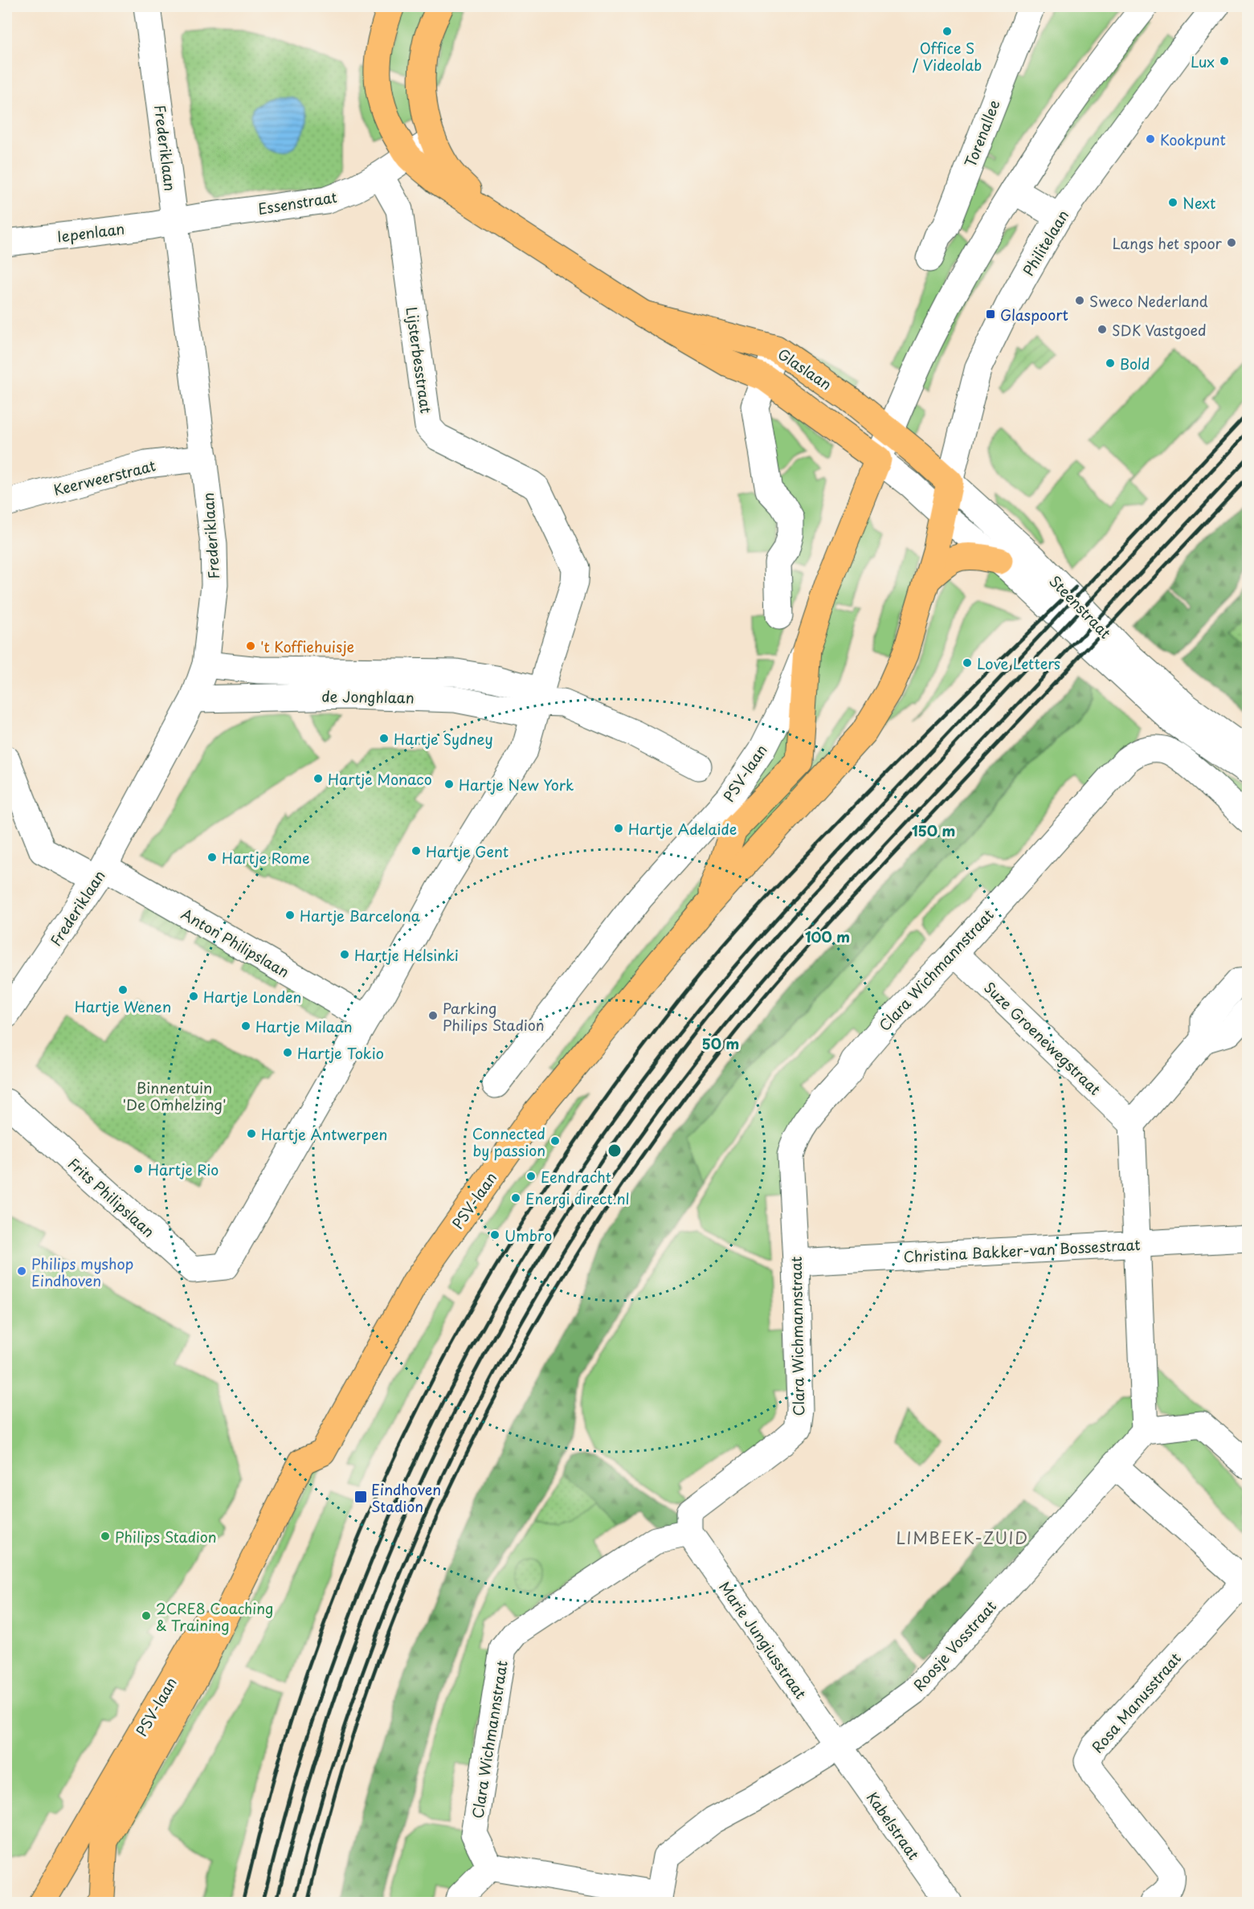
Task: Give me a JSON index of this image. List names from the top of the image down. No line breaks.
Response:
{"streets":{"main road":["Philitelaan","Glaslaan","Steenstraat","PSV-laan"],"street":["Torenallee","Frederiklaan","Essenstraat","Iepenlaan","Lijsterbesstraat","Keerweerstraat","de Jonghlaan","Anton Philipslaan","Clara Wichmannstraat","Suze Groenewegstraat","Frits Philipslaan","Christina Bakker-van Bossestraat","Marie Jungiusstraat","Roosje Vosstraat","Rosa Manusstraat","Kabelstraat"]},"crossings":[["Frederiklaan","Essenstraat"],["Frederiklaan","Iepenlaan"],["Frederiklaan","Keerweerstraat"],["Frederiklaan","de Jonghlaan"],["Frederiklaan","Anton Philipslaan"],["Essenstraat","Iepenlaan"],["Essenstraat","Lijsterbesstraat"],["Philitelaan","Glaslaan"],["Philitelaan","Steenstraat"],["Philitelaan","PSV-laan"],["Lijsterbesstraat","de Jonghlaan"],["Lijsterbesstraat","Anton Philipslaan"],["Lijsterbesstraat","Frits Philipslaan"],["Glaslaan","Steenstraat"],["Glaslaan","PSV-laan"],["Steenstraat","PSV-laan"],["Clara Wichmannstraat","Suze Groenewegstraat"],["Clara Wichmannstraat","Christina Bakker-van Bossestraat"],["Clara Wichmannstraat","Marie Jungiusstraat"],["Marie Jungiusstraat","Roosje Vosstraat"],["Marie Jungiusstraat","Kabelstraat"],["Roosje Vosstraat","Kabelstraat"]],"districts":["LIMBEEK-ZUID"],"parks":["Binnentuin 'De Omhelzing'"],"places":{"other":["Office S / Videolab","Lux","Kookpunt","Next","Langs het spoor","Sweco Nederland","SDK Vastgoed","Bold","'t Koffiehuisje","Love Letters","Hartje Sydney","Hartje Monaco","Hartje New York","Hartje Adelaide","Hartje Gent","Hartje Rome","Hartje Barcelona","Hartje Helsinki","Hartje Wenen","Hartje Londen","Parking Philips Stadion","Hartje Milaan","Hartje Tokio","Hartje Antwerpen","Connected by passion","Hartje Rio","Eendracht","Energi direct.nl","Umbro","Philips myshop Eindhoven","Philips Stadion","2CRE8 Coaching & Training"],"transit":["Glaspoort","Eindhoven Stadion"]},"rings":["150 m","100 m","50 m"]}
